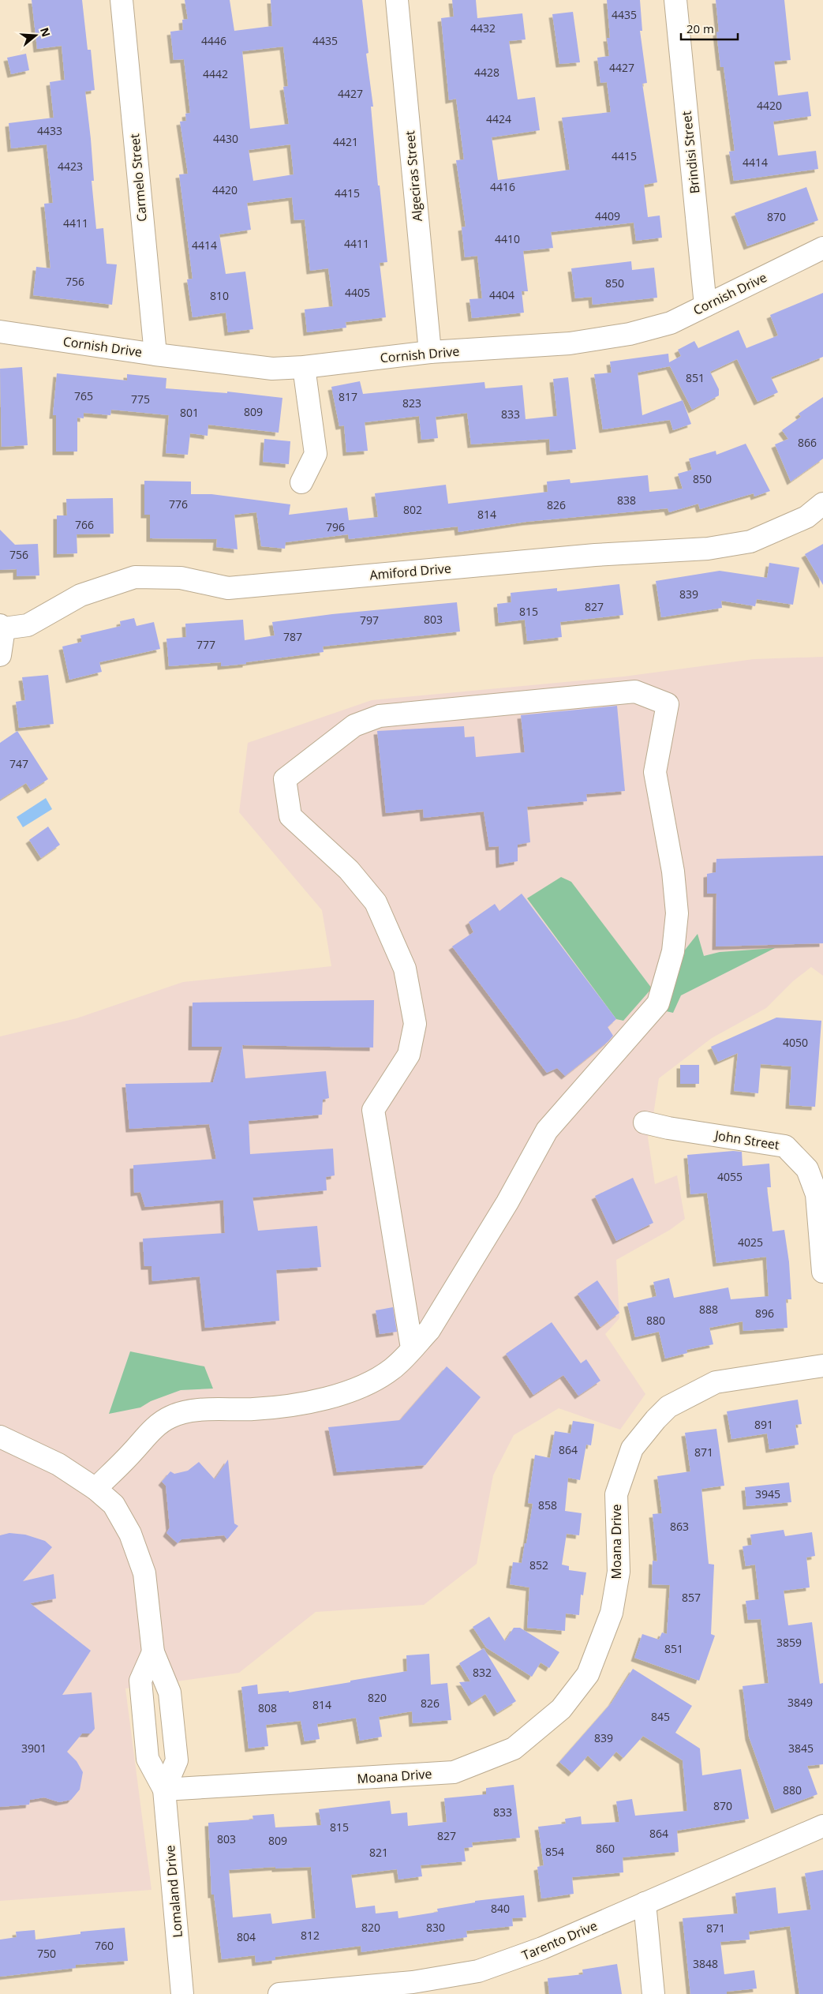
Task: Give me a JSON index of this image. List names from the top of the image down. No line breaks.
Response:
{"streets":{"street":["Brindisi Street","Algeciras Street","Carmelo Street","Cornish Drive","Amiford Drive","John Street","Moana Drive","Lomaland Drive","Tarento Drive"]},"crossings":[["Brindisi Street","Cornish Drive"],["Algeciras Street","Cornish Drive"],["Carmelo Street","Cornish Drive"],["Moana Drive","Lomaland Drive"]],"house_numbers":["4435","4432","4446","4435","4427","4428","4442","4427","4420","4424","4433","4430","4421","4415","4414","4423","4416","4420","4415","4409","870","4411","4410","4411","4414","756","850","4405","4404","810","851","765","817","775","823","809","801","833","866","850","838","776","826","802","814","766","796","756","839","827","815","803","797","787","777","747","4050","4055","4025","888","896","880","891","864","871","3945","858","863","852","857","3859","851","832","820","3849","826","814","808","845","839","3901","3845","880","870","833","815","864","827","803","809","860","854","821","840","820","830","871","812","804","760","750","3848"],"scale_bar":"20 m","north":"right"}
